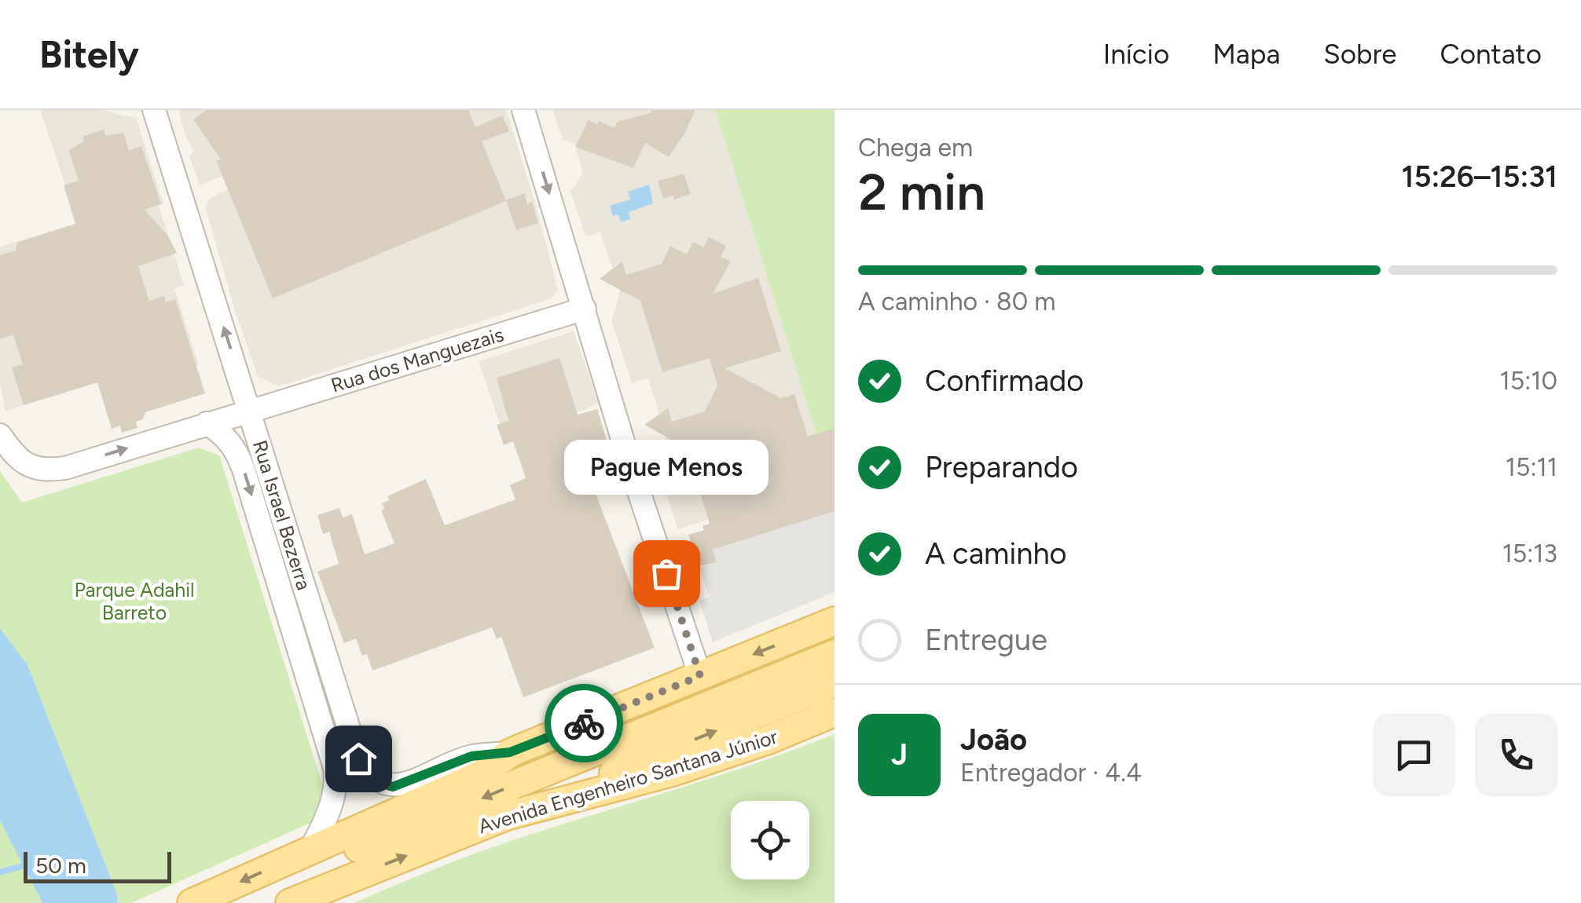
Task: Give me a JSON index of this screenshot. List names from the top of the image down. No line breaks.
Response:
{"streets":{"main road":["Avenida Engenheiro Santana Júnior"],"street":["Rua dos Manguezais","Rua Israel Bezerra"]},"crossings":[["Rua dos Manguezais","Rua Israel Bezerra"],["Rua Israel Bezerra","Avenida Engenheiro Santana Júnior"]],"parks":["Parque Adahil Barreto"],"places":["Pague Menos"],"scale_bar":"50 m","page":{"header":"Bitely","nav":["Início","Mapa","Sobre","Contato"],"heading":["2 min","Chega em","15:26–15:31"],"panel":["João","Entregador · 4.4"],"bar":"A caminho · 80 m","list":[["Confirmado","15:10"],["Preparando","15:11"],["A caminho","15:13"],"Entregue"],"bubble":"Pague Menos","round":"J","scale":"50 m"}}
